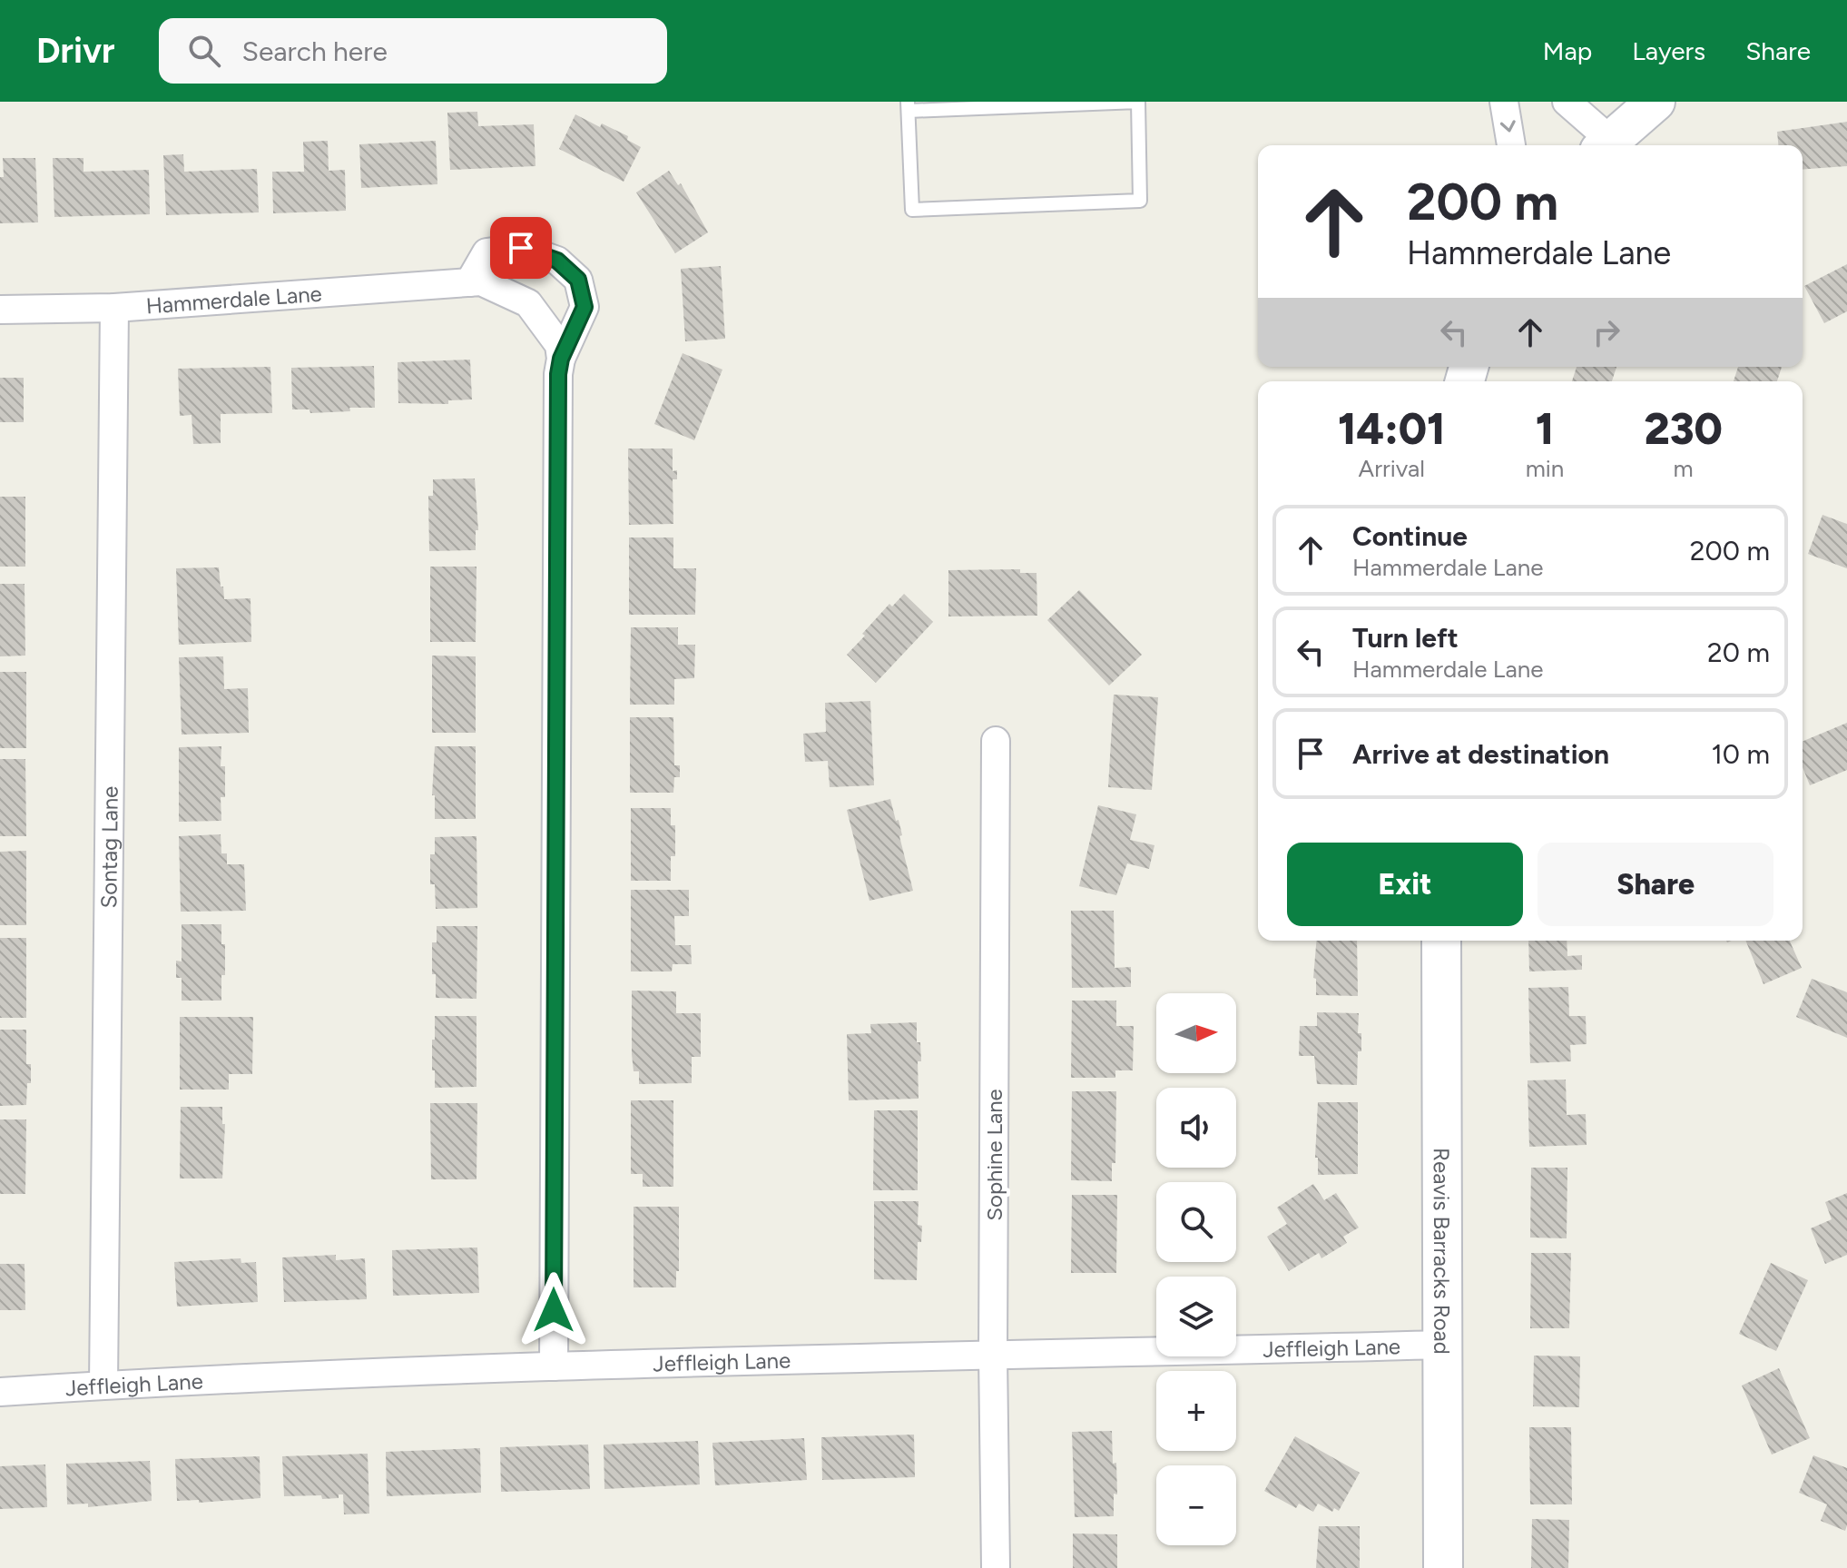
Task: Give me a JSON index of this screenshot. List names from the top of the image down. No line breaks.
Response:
{"streets":{"main road":["Reavis Barracks Road"],"street":["Hammerdale Lane","Sontag Lane","Sophine Lane","Jeffleigh Lane"]},"crossings":[["Hammerdale Lane","Sontag Lane"],["Sontag Lane","Jeffleigh Lane"],["Sophine Lane","Jeffleigh Lane"],["Reavis Barracks Road","Jeffleigh Lane"]],"north":"right","page":{"header":"Drivr","search":"Search here","nav":["Map","Layers","Share"],"turn":["200 m","Hammerdale Lane"],"eta":["14:01","Arrival","1","min","230","m"],"list":[{"name":"Continue","note":"Hammerdale Lane","value":"200 m"},{"name":"Turn left","note":"Hammerdale Lane","value":"20 m"},{"name":"Arrive at destination","value":"10 m"}],"buttons":["Exit","Share"],"map_buttons":["+","−"]}}
